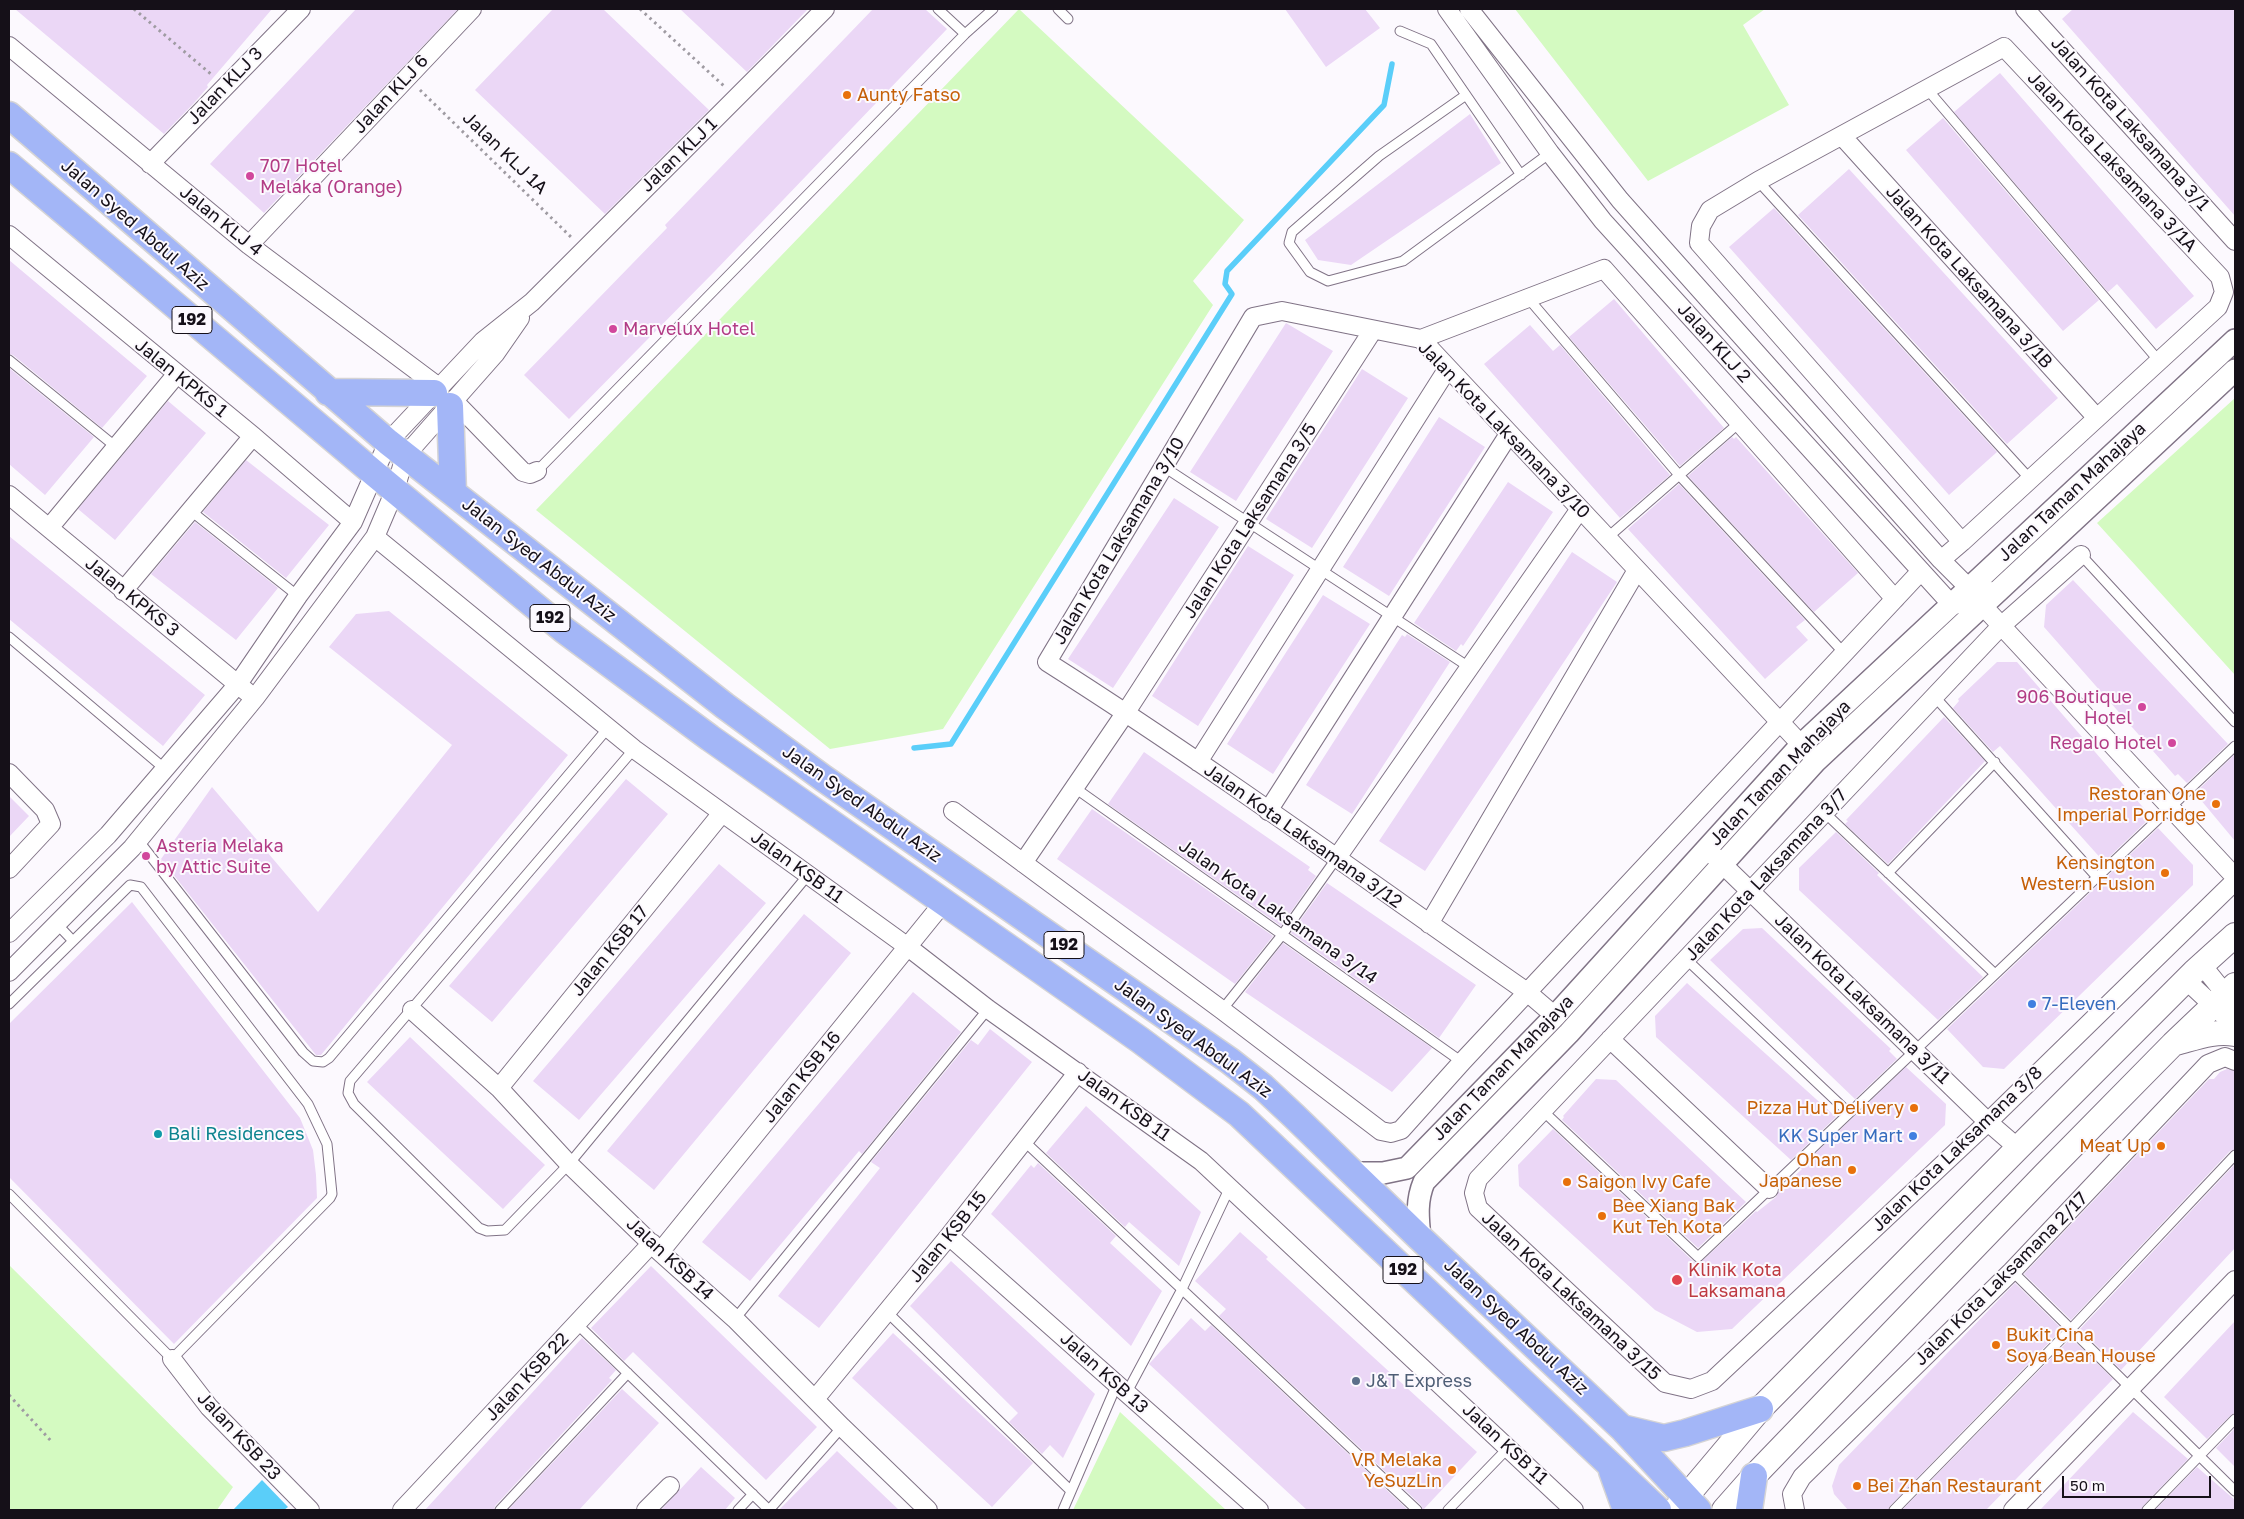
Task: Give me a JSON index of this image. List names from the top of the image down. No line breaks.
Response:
{"streets":{"main road":["Jalan Syed Abdul Aziz","192"],"street":["Jalan KLJ 3","Jalan KLJ 6","Jalan Kota Laksamana 3/1","Jalan KLJ 1","Jalan Kota Laksamana 3/1A","Jalan KLJ 4","Jalan Kota Laksamana 3/1B","Jalan KLJ 2","Jalan KPKS 1","Jalan Kota Laksamana 3/10","Jalan Taman Mahajaya","Jalan Kota Laksamana 3/5","Jalan KPKS 3","Jalan Kota Laksamana 3/12","Jalan KSB 11","Jalan Kota Laksamana 3/7","Jalan KSB 17","Jalan Kota Laksamana 3/11","Jalan KSB 16","Jalan Kota Laksamana 3/8","Jalan KSB 15","Jalan KSB 14","Jalan Kota Laksamana 2/17","Jalan Kota Laksamana 3/15","Jalan KSB 13","Jalan KSB 22","Jalan KSB 23"],"lane":["Jalan Kota Laksamana 3/14"],"path":["Jalan KLJ 1A"]},"crossings":[["Jalan KLJ 3","Jalan KLJ 4"],["Jalan KLJ 6","Jalan KLJ 1A"],["Jalan KLJ 6","Jalan KLJ 4"],["Jalan KLJ 1A","Jalan KLJ 1"],["Jalan KLJ 1","Jalan KLJ 4"],["Jalan KLJ 1","Jalan Syed Abdul Aziz"],["Jalan Syed Abdul Aziz","Jalan Taman Mahajaya"],["Jalan Syed Abdul Aziz","Jalan KSB 16"],["Jalan KLJ 2","Jalan Taman Mahajaya"],["Jalan Kota Laksamana 3/10","Jalan Taman Mahajaya"],["Jalan Kota Laksamana 3/10","Jalan Kota Laksamana 3/5"],["Jalan Kota Laksamana 3/10","Jalan Kota Laksamana 3/12"],["Jalan Taman Mahajaya","Jalan Kota Laksamana 3/12"],["Jalan Taman Mahajaya","Jalan Kota Laksamana 3/11"],["Jalan Kota Laksamana 3/5","Jalan Kota Laksamana 3/12"],["Jalan Kota Laksamana 3/5","Jalan Kota Laksamana 3/14"],["Jalan KSB 11","Jalan KSB 17"],["Jalan KSB 11","Jalan KSB 16"],["Jalan KSB 11","Jalan KSB 15"],["Jalan Kota Laksamana 3/7","Jalan Kota Laksamana 3/11"],["Jalan Kota Laksamana 3/7","Jalan Kota Laksamana 3/15"],["Jalan KSB 17","Jalan KSB 14"],["Jalan Kota Laksamana 3/11","Jalan Kota Laksamana 3/8"],["Jalan KSB 16","Jalan KSB 14"],["Jalan KSB 16","Jalan KSB 22"],["Jalan Kota Laksamana 3/8","Jalan Kota Laksamana 3/15"],["Jalan KSB 15","Jalan KSB 14"],["Jalan KSB 15","Jalan KSB 13"],["Jalan KSB 14","Jalan KSB 22"]],"places":["Aunty Fatso","707 Hotel Melaka (Orange)","Marvelux Hotel","906 Boutique Hotel","Regalo Hotel","Restoran One Imperial Porridge","Asteria Melaka by Attic Suite","Kensington Western Fusion","7-Eleven","Pizza Hut Delivery","Bali Residences","KK Super Mart","Meat Up","Ohan Japanese","Saigon Ivy Cafe","Bee Xiang Bak Kut Teh Kota","Klinik Kota Laksamana","Bukit Cina Soya Bean House","J&T Express","VR Melaka YeSuzLin","Bei Zhan Restaurant"],"scale_bar":"50 m"}
